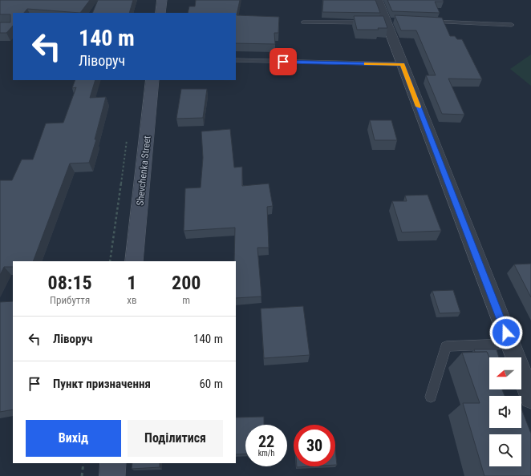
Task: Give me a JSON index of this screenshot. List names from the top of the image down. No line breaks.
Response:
{"streets":{"street":["Shevchenka Street"]},"north":"left","page":{"turn":["140 m","Ліворуч"],"eta":["08:15","Прибуття","1","хв","200","m"],"list":[{"name":"Ліворуч","value":"140 m"},{"name":"Пункт призначення","value":"60 m"}],"buttons":["Вихід","Поділитися"],"speed":"22 km/h","limit":"30"}}
